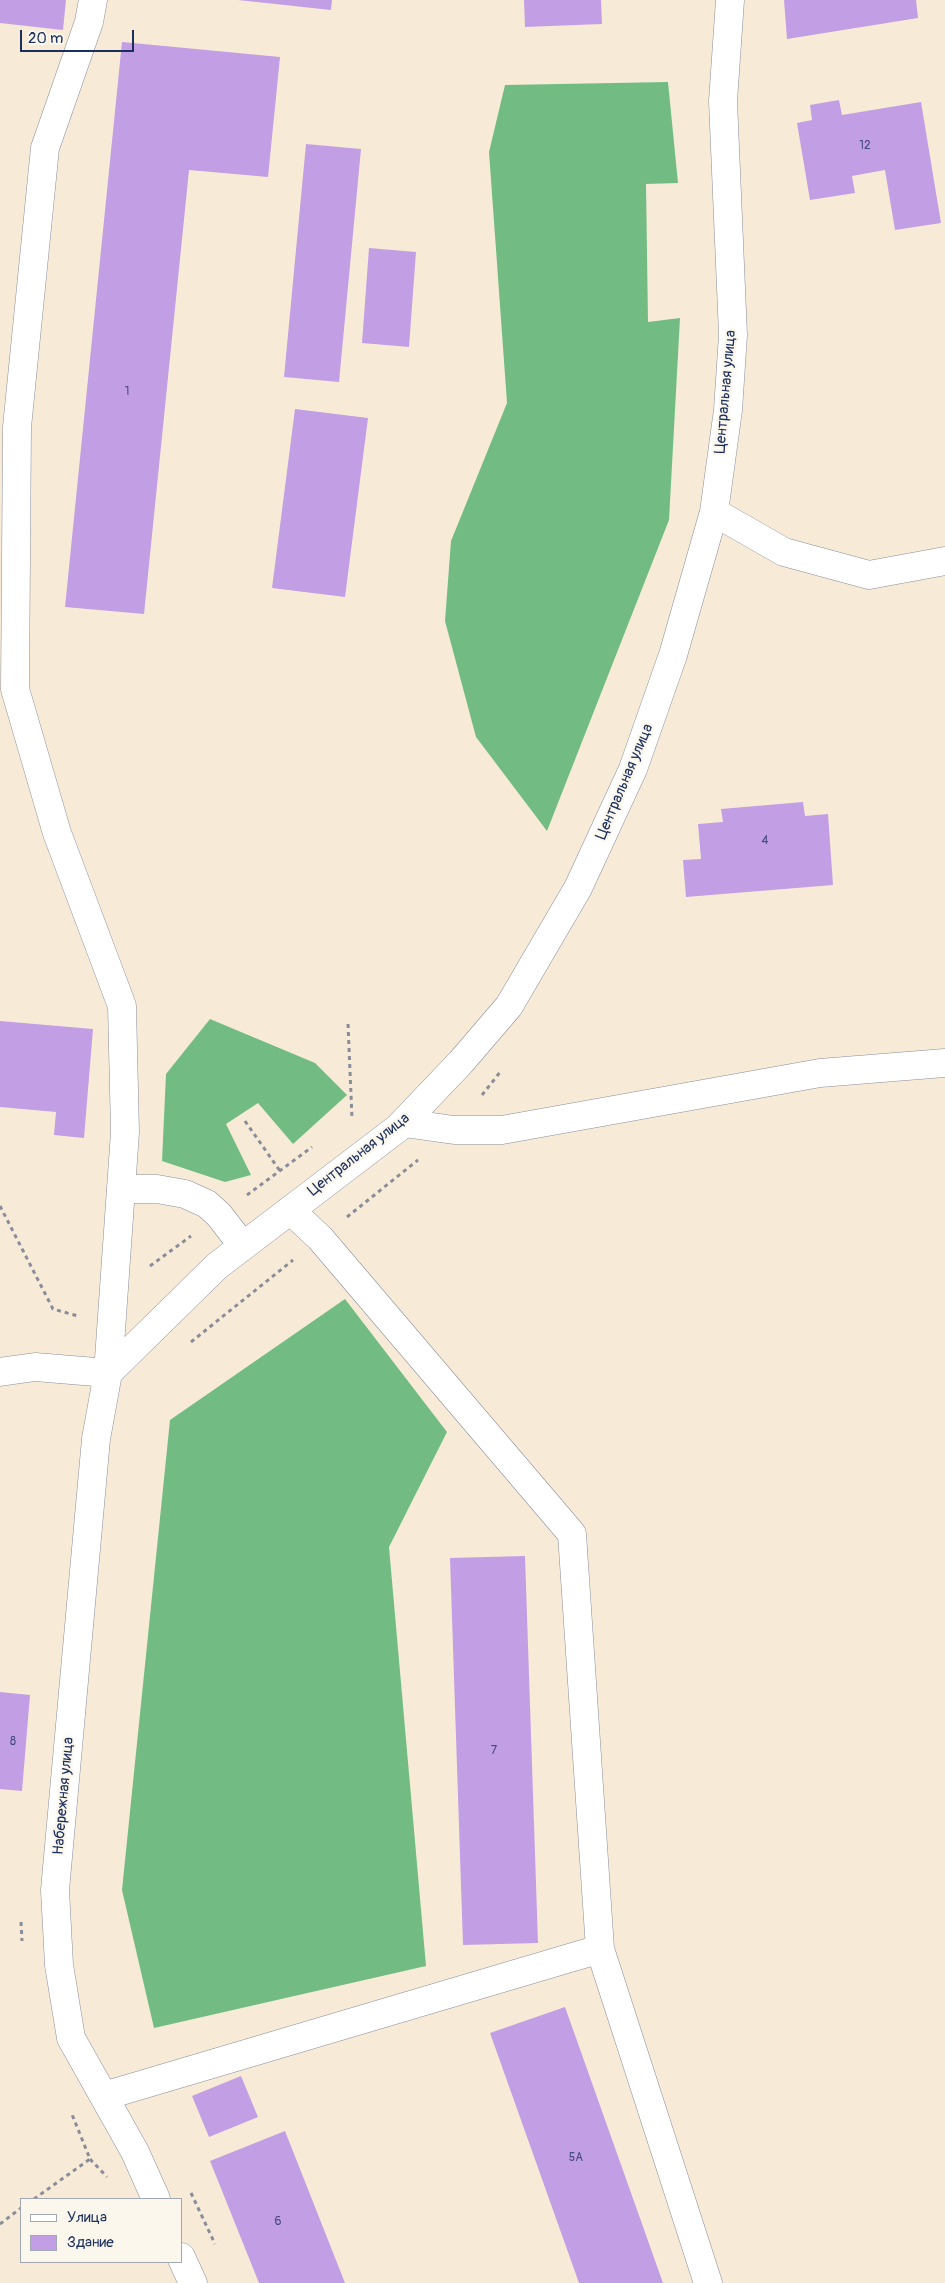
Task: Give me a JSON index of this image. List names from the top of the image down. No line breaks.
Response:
{"streets":{"street":["Центральная улица","Набережная улица"]},"crossings":[["Центральная улица","Набережная улица"]],"house_numbers":["12","1","4","8","7","5А","6"],"legend":["Улица","Здание"],"scale_bar":"20 m"}
